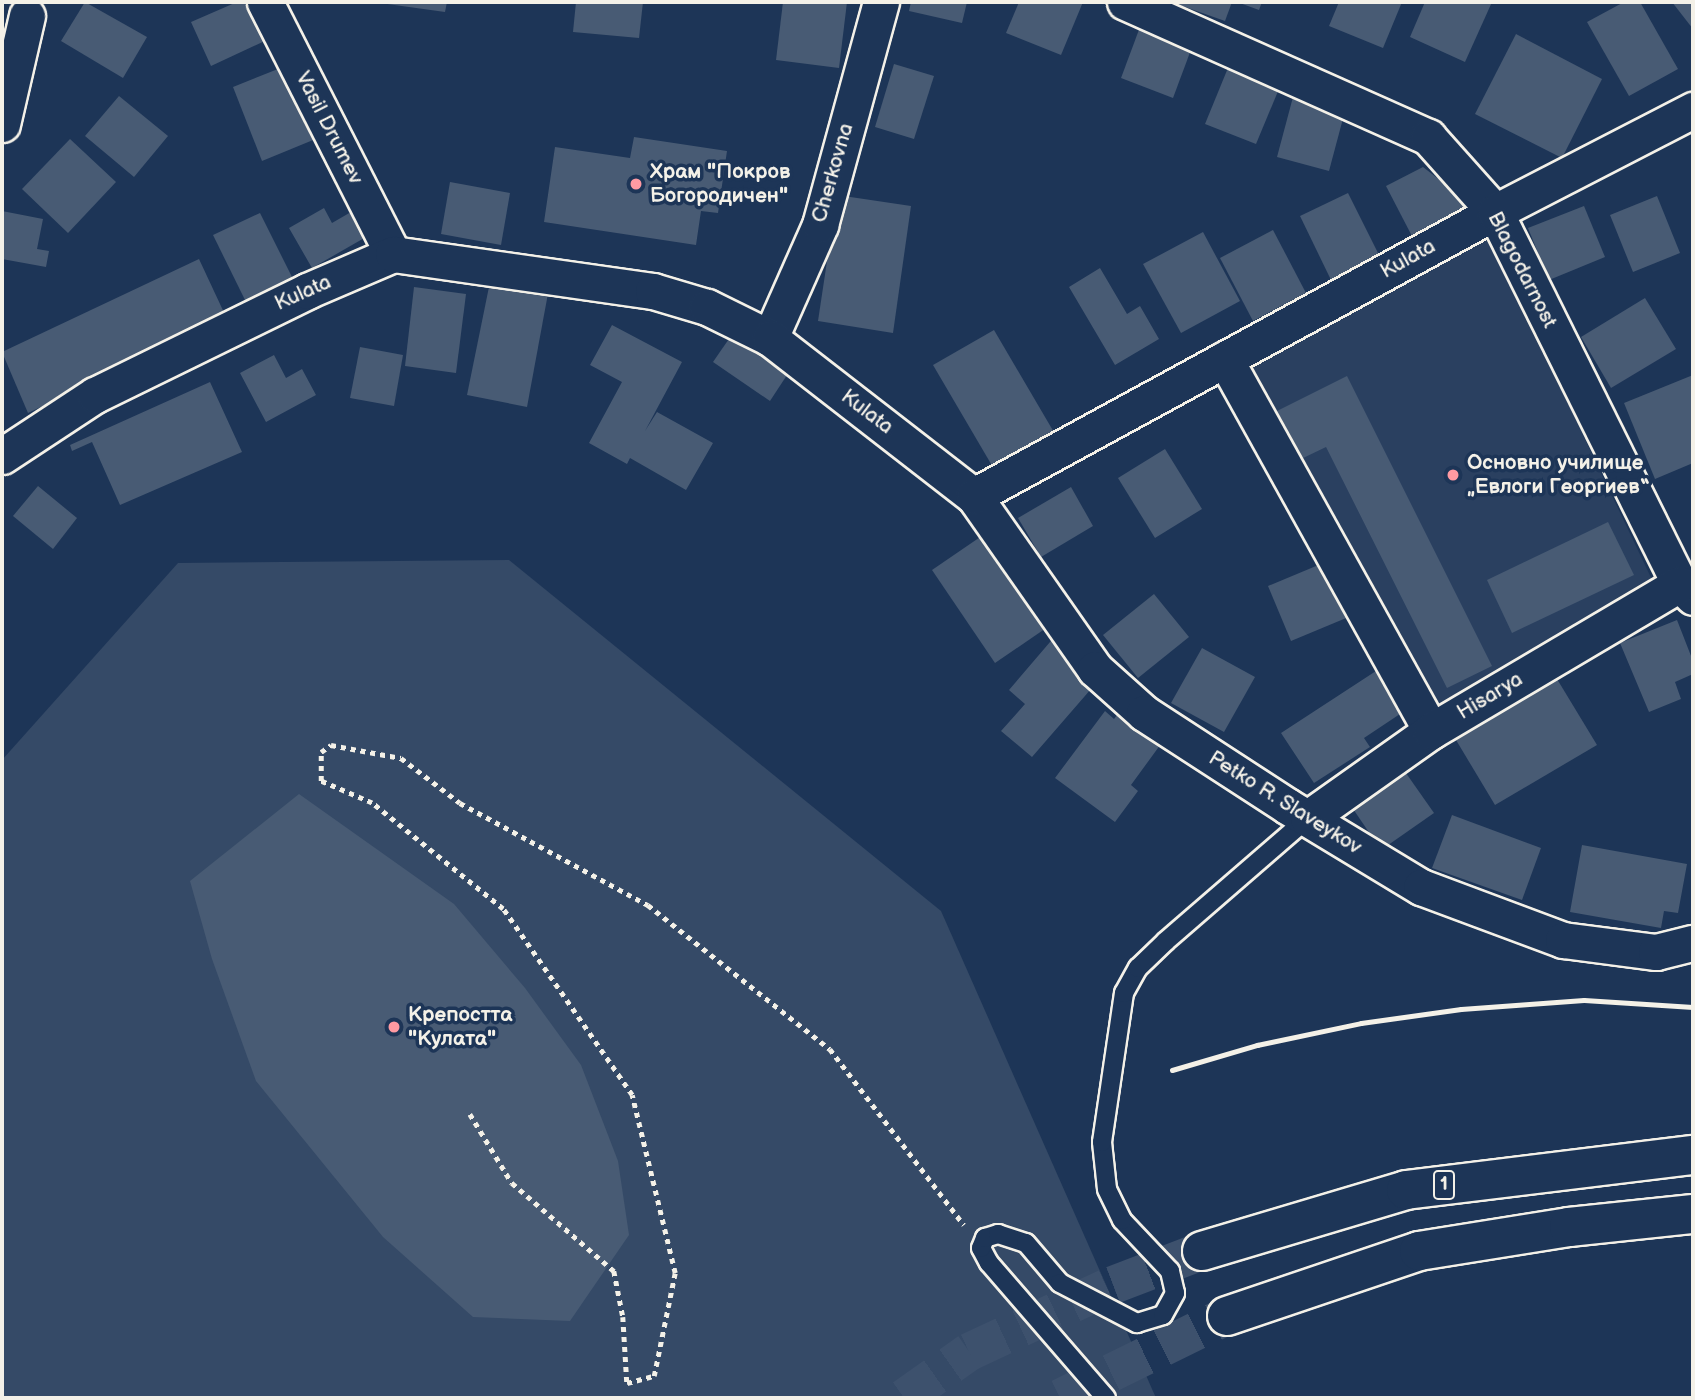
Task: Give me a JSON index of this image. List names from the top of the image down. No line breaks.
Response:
{"streets":{"main road":["1"],"street":["Vasil Drumev","Cherkovna","Kulata","Blagodarnost","Hisarya","Petko R. Slaveykov"]},"crossings":[["Vasil Drumev","Kulata"],["Cherkovna","Kulata"],["Kulata","Blagodarnost"],["Kulata","Petko R. Slaveykov"],["Blagodarnost","Hisarya"],["Hisarya","Petko R. Slaveykov"]],"places":["Храм \"Покров Богородичен\"","Основно училище „Евлоги Георгиев“","Крепостта \"Кулата\""]}
